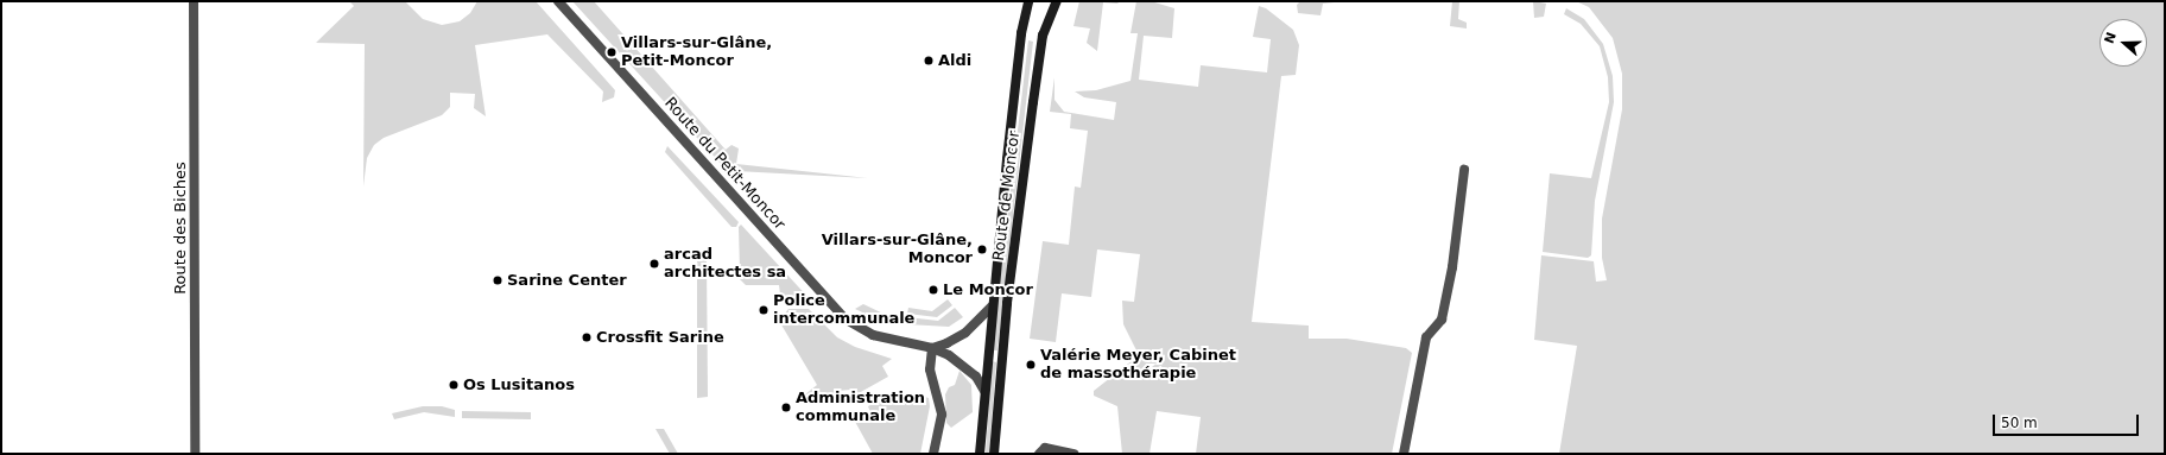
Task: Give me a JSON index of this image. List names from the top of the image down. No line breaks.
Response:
{"streets":{"main road":["Route de Moncor"],"street":["Route du Petit-Moncor","Route des Biches"]},"crossings":[["Route du Petit-Moncor","Route de Moncor"]],"places":["Villars-sur-Glâne, Petit-Moncor","Aldi","Villars-sur-Glâne, Moncor","arcad architectes sa","Sarine Center","Le Moncor","Police intercommunale","Crossfit Sarine","Valérie Meyer, Cabinet de massothérapie","Os Lusitanos","Administration communale"],"scale_bar":"50 m","north":"left"}
